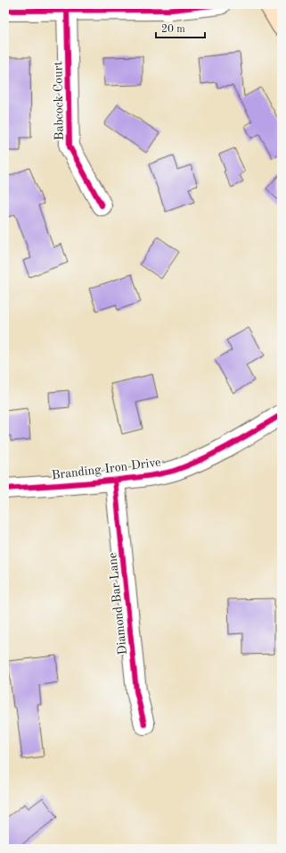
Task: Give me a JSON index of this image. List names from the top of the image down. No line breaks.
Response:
{"streets":{"street":["Babcock Court","Branding Iron Drive","Diamond Bar Lane"]},"crossings":[["Branding Iron Drive","Diamond Bar Lane"]],"scale_bar":"20 m"}
